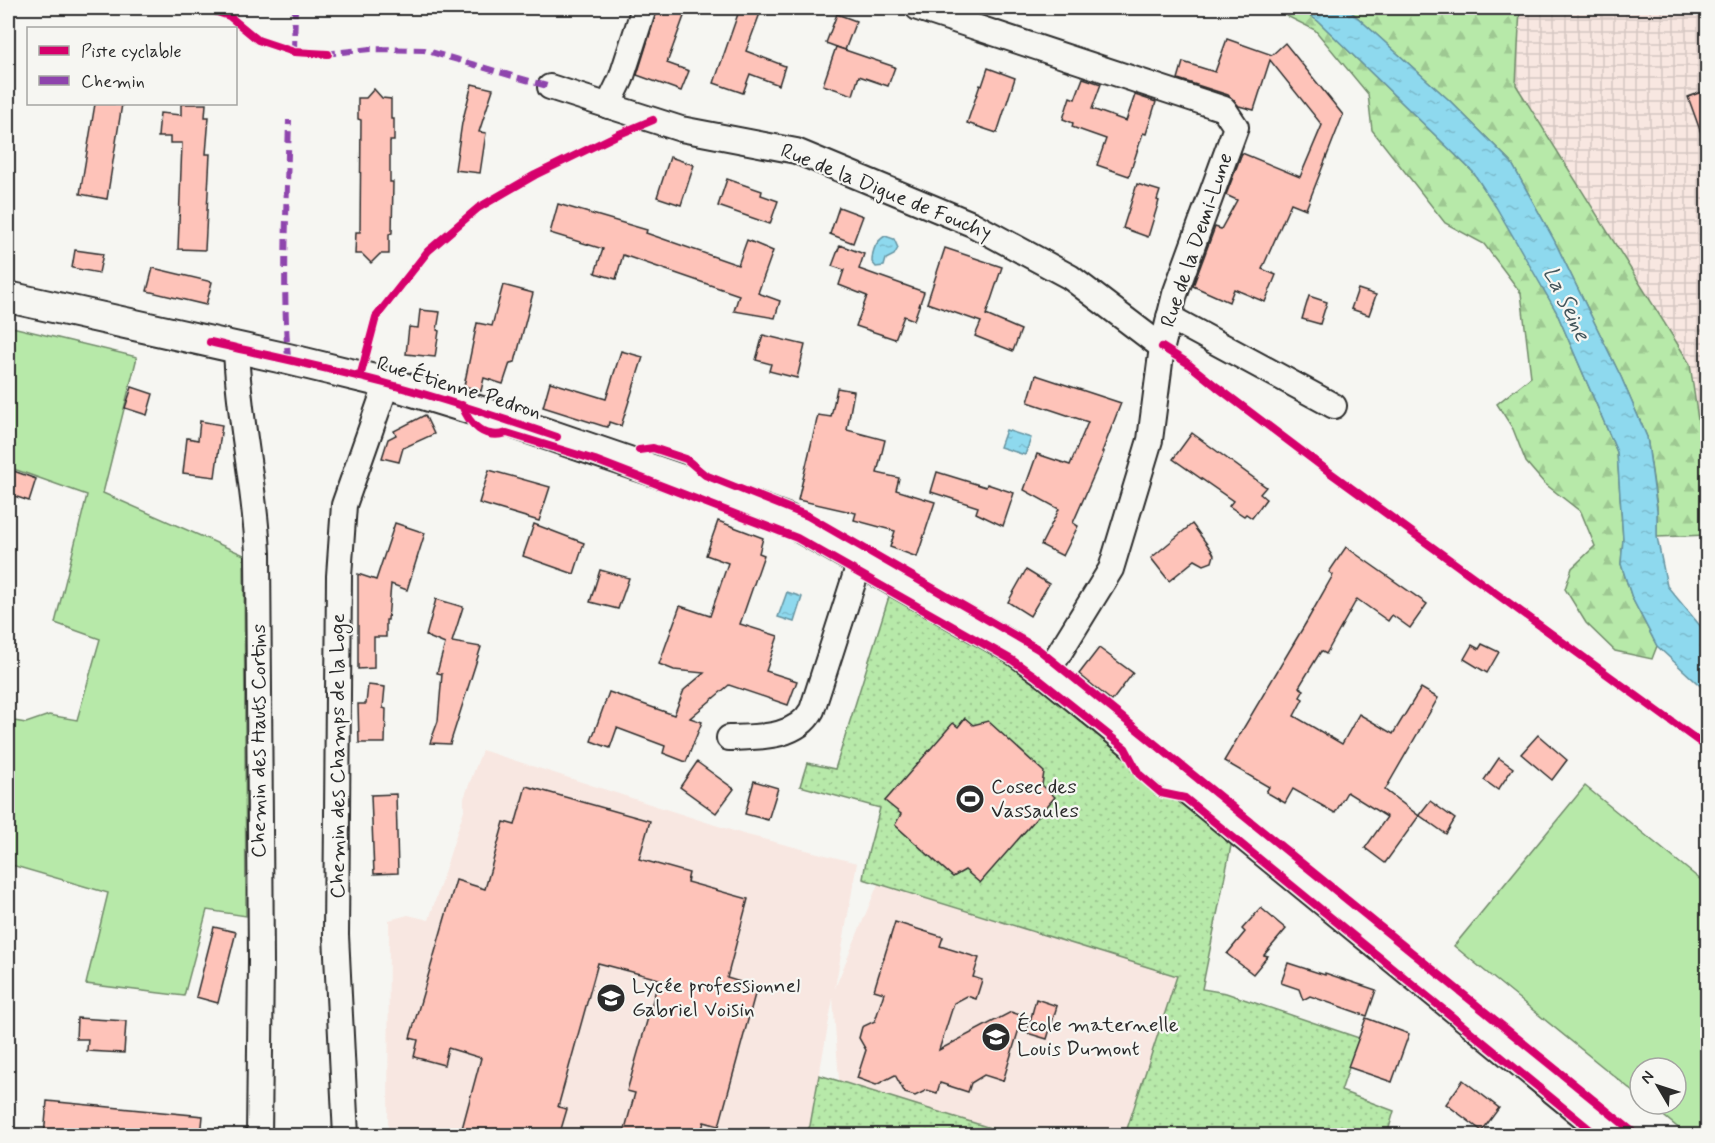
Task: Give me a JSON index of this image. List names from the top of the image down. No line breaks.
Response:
{"streets":{"street":["Rue de la Digue de Fouchy","Rue de la Demi-Lune","Rue Étienne Pedron","Chemin des Hauts Cortins","Chemin des Champs de la Loge"]},"crossings":[["Rue de la Digue de Fouchy","Rue de la Demi-Lune"],["Rue de la Demi-Lune","Rue Étienne Pedron"],["Rue Étienne Pedron","Chemin des Hauts Cortins"],["Rue Étienne Pedron","Chemin des Champs de la Loge"]],"water":["La Seine"],"places":{"sports":["Cosec des Vassaules"],"school or university":["Lycée professionnel Gabriel Voisin","École maternelle Louis Dumont"]},"legend":["Piste cyclable","Chemin"],"north":"top left"}
